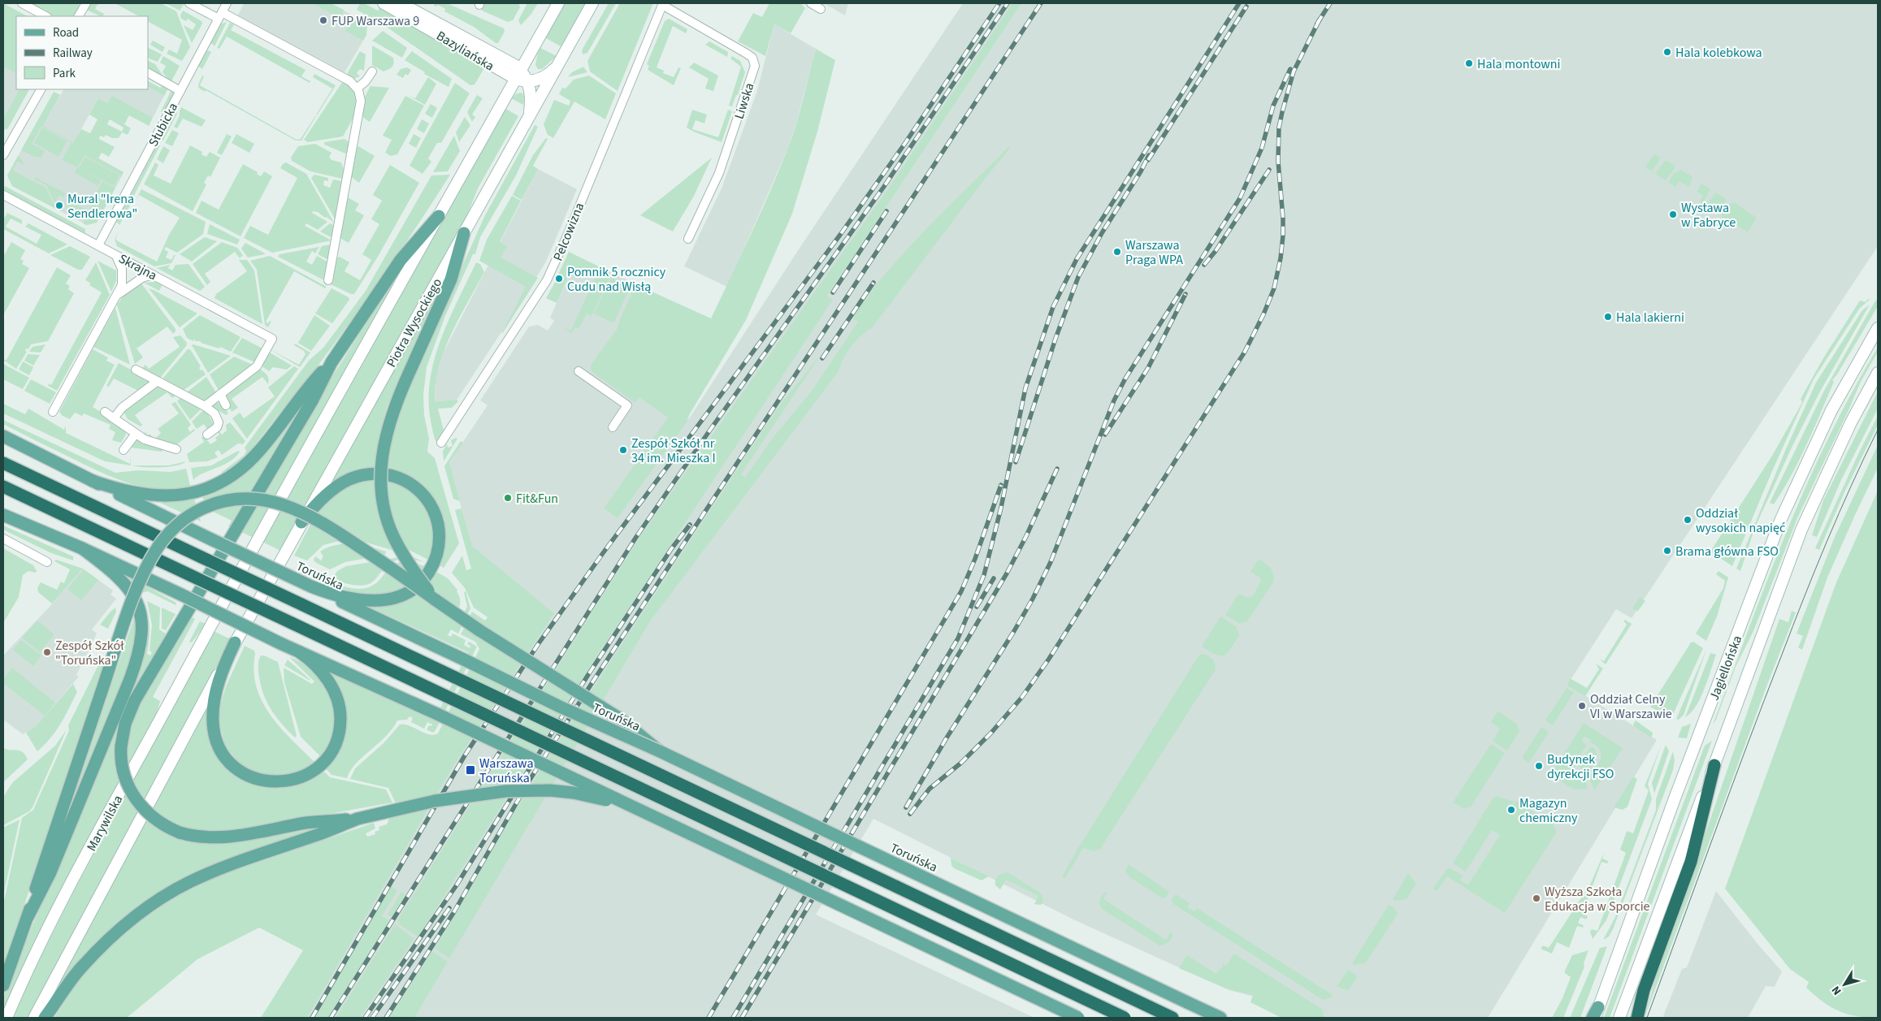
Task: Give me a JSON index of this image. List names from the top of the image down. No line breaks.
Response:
{"streets":{"main road":["Bazyliańska","Piotra Wysockiego","Toruńska","Jagiellońska","Marywilska"],"street":["Liwska","Słubicka","Pelcowizna","Skrajna"]},"crossings":[["Bazyliańska","Piotra Wysockiego"],["Liwska","Pelcowizna"],["Słubicka","Skrajna"]],"places":{"other":["FUP Warszawa 9","Hala kolebkowa","Hala montowni","Mural \"Irena Sendlerowa\"","Wystawa w Fabryce","Warszawa Praga WPA","Pomnik 5 rocznicy Cudu nad Wisłą","Hala lakierni","Zespół Szkół nr 34 im. Mieszka I","Fit&Fun","Oddział wysokich napięć","Brama główna FSO","Zespół Szkół \"Toruńska\"","Oddział Celny VI w Warszawie","Budynek dyrekcji FSO","Magazyn chemiczny","Wyższa Szkoła Edukacja w Sporcie"],"transit":["Warszawa Toruńska"]},"legend":["Road","Railway","Park"],"north":"bottom left"}
